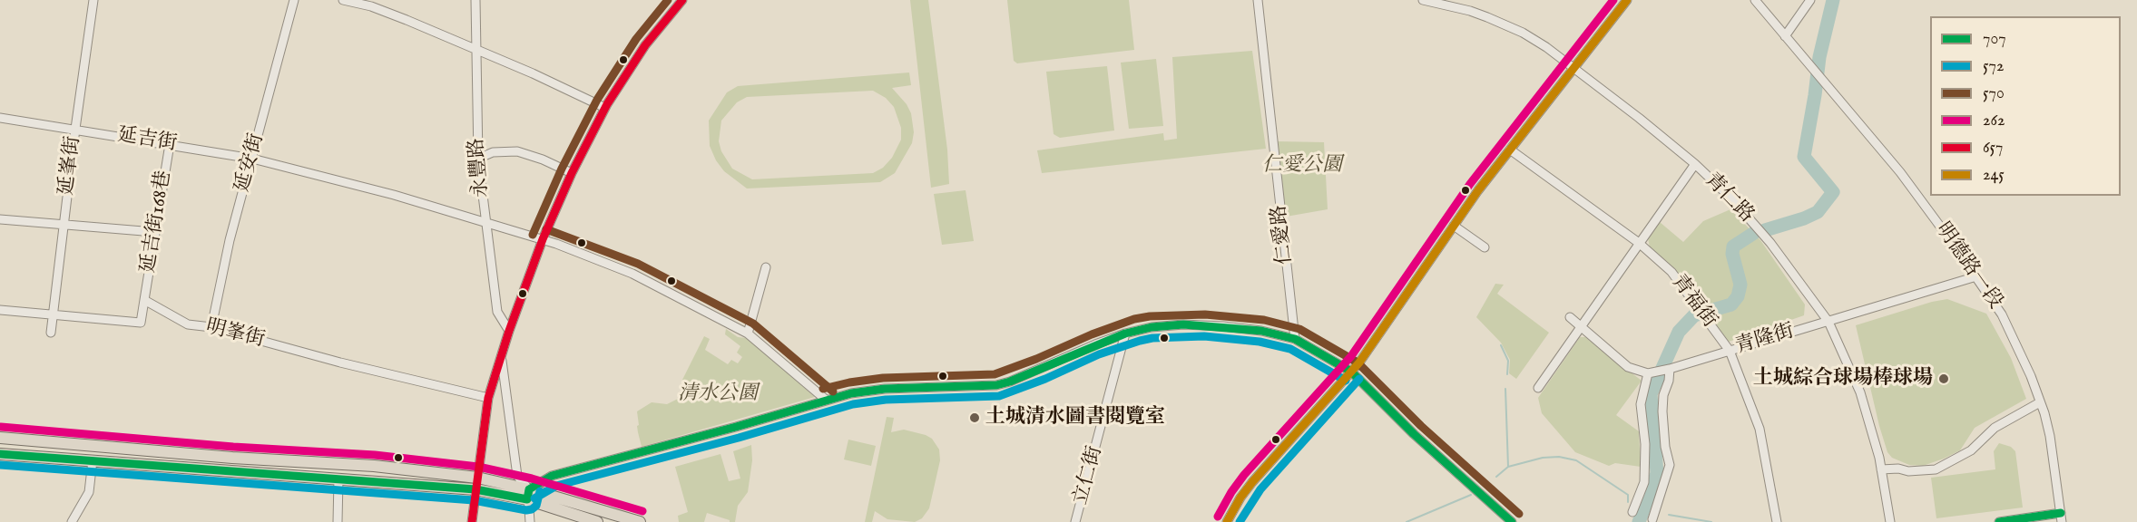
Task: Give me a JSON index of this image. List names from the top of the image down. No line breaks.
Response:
{"streets":{"street":["延吉街","延安街","延峯街","永豐路","青仁路","延吉街168巷","仁愛路","明德路一段","青福街","明峯街","青隆街","立仁街"]},"crossings":[["延吉街","延安街"],["延吉街","延峯街"],["延吉街","永豐路"],["延吉街","延吉街168巷"],["延安街","明峯街"],["青仁路","青隆街"],["延吉街168巷","明峯街"],["明德路一段","青隆街"],["青福街","青隆街"]],"parks":["仁愛公園","清水公園"],"places":["土城綜合球場棒球場","土城清水圖書閱覽室"],"lines":["transit line 570","transit line 262","transit line 657","transit line 245","transit line 707","transit line 572"],"legend":["707","572","570","262","657","245"]}
